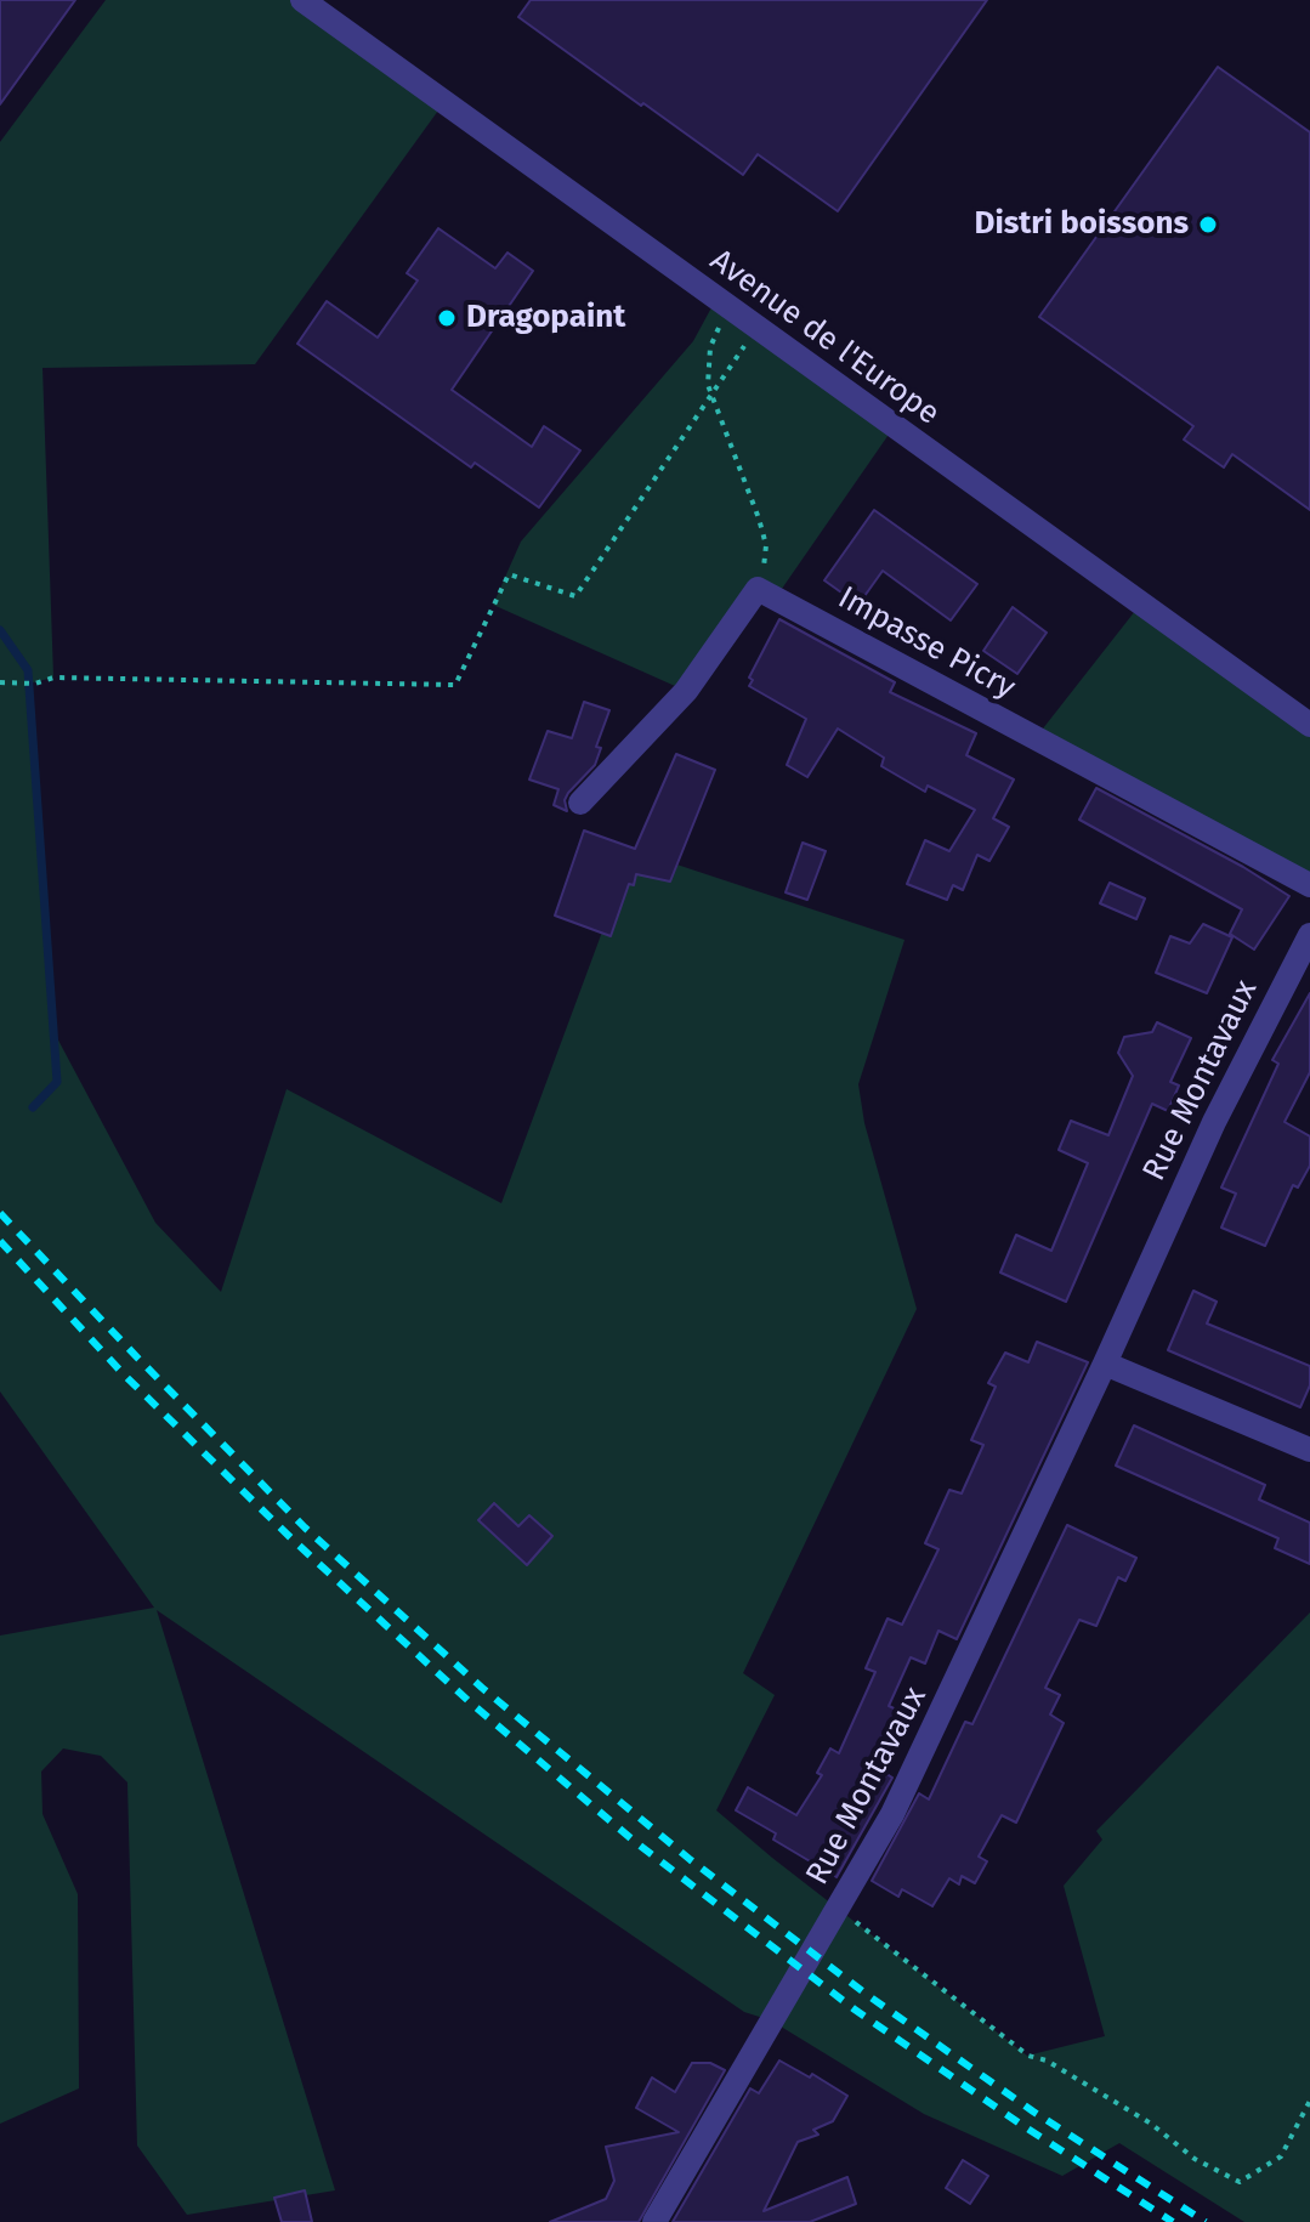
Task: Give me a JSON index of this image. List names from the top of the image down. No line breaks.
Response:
{"streets":{"street":["Avenue de l'Europe","Impasse Picry","Rue Montavaux"]},"places":["Distri boissons","Dragopaint"]}
